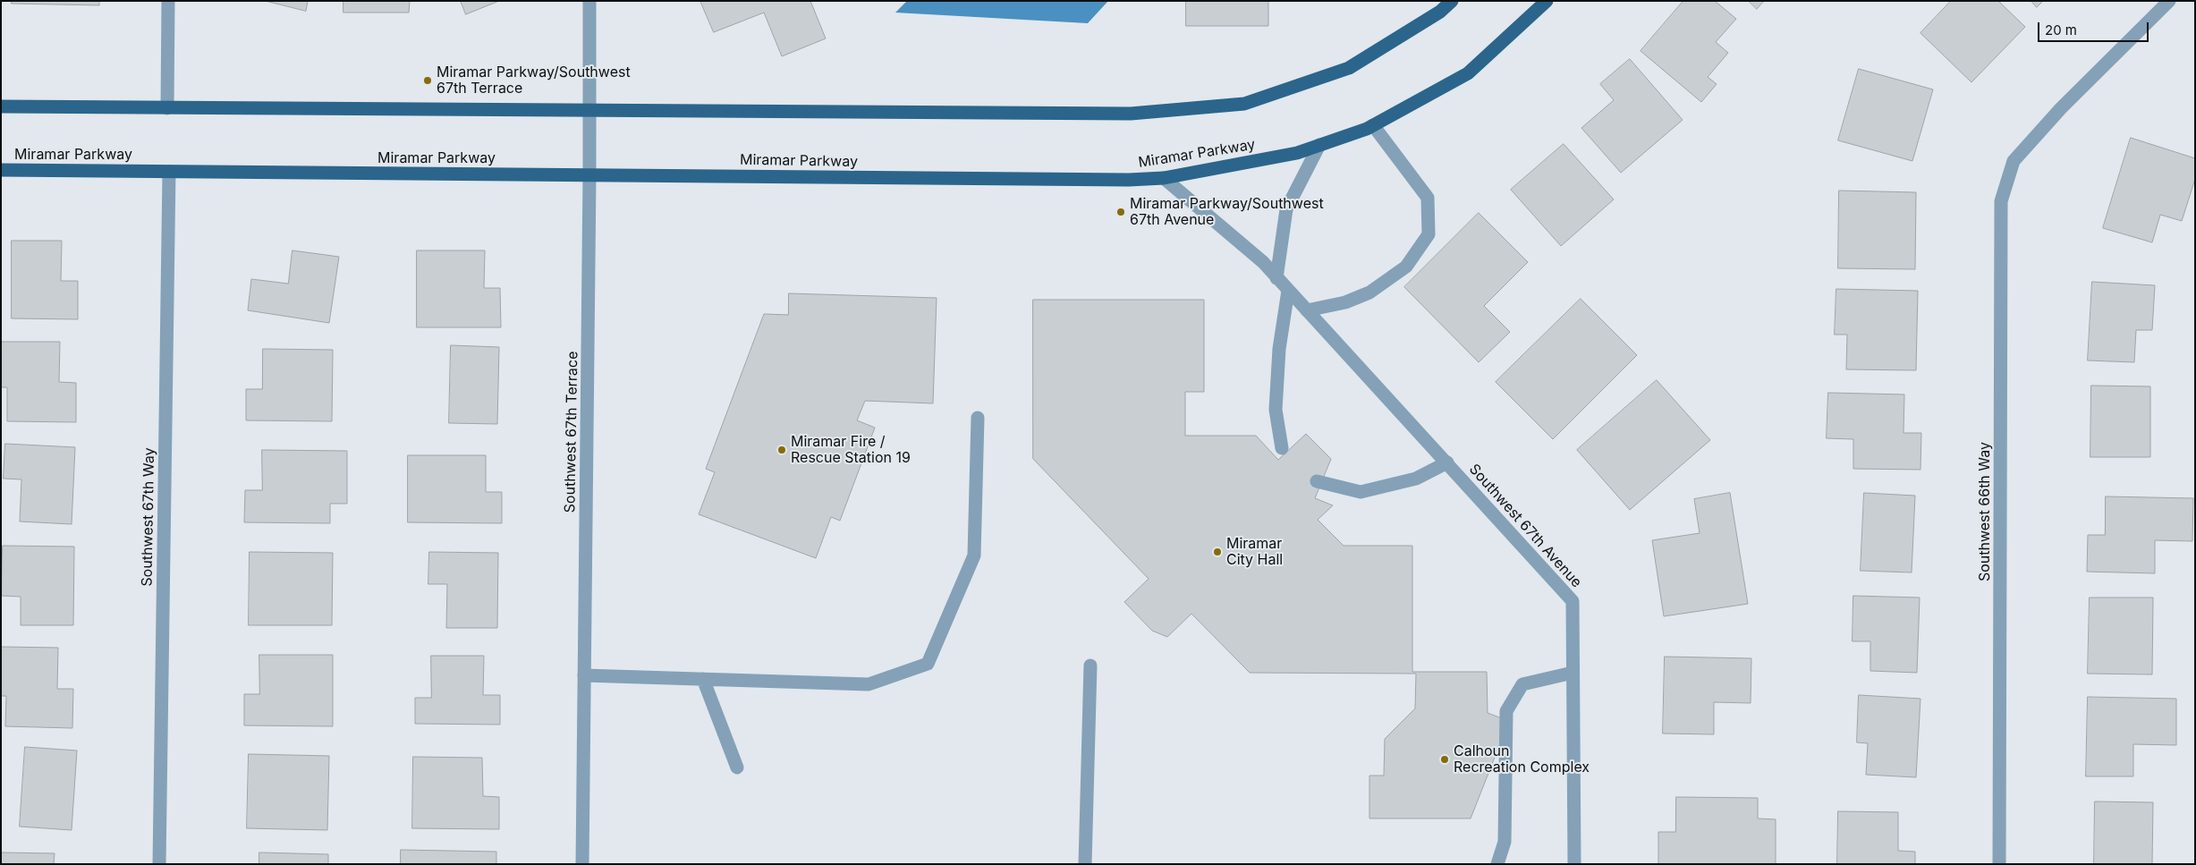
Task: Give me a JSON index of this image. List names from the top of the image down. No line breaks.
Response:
{"streets":{"main road":["Miramar Parkway"],"street":["Southwest 67th Terrace","Southwest 66th Way","Southwest 67th Way","Southwest 67th Avenue"]},"crossings":[["Miramar Parkway","Southwest 67th Terrace"],["Miramar Parkway","Southwest 67th Way"],["Miramar Parkway","Southwest 67th Avenue"]],"places":["Miramar Parkway/Southwest 67th Terrace","Miramar Parkway/Southwest 67th Avenue","Miramar Fire / Rescue Station 19","Miramar City Hall","Calhoun Recreation Complex"],"scale_bar":"20 m"}
